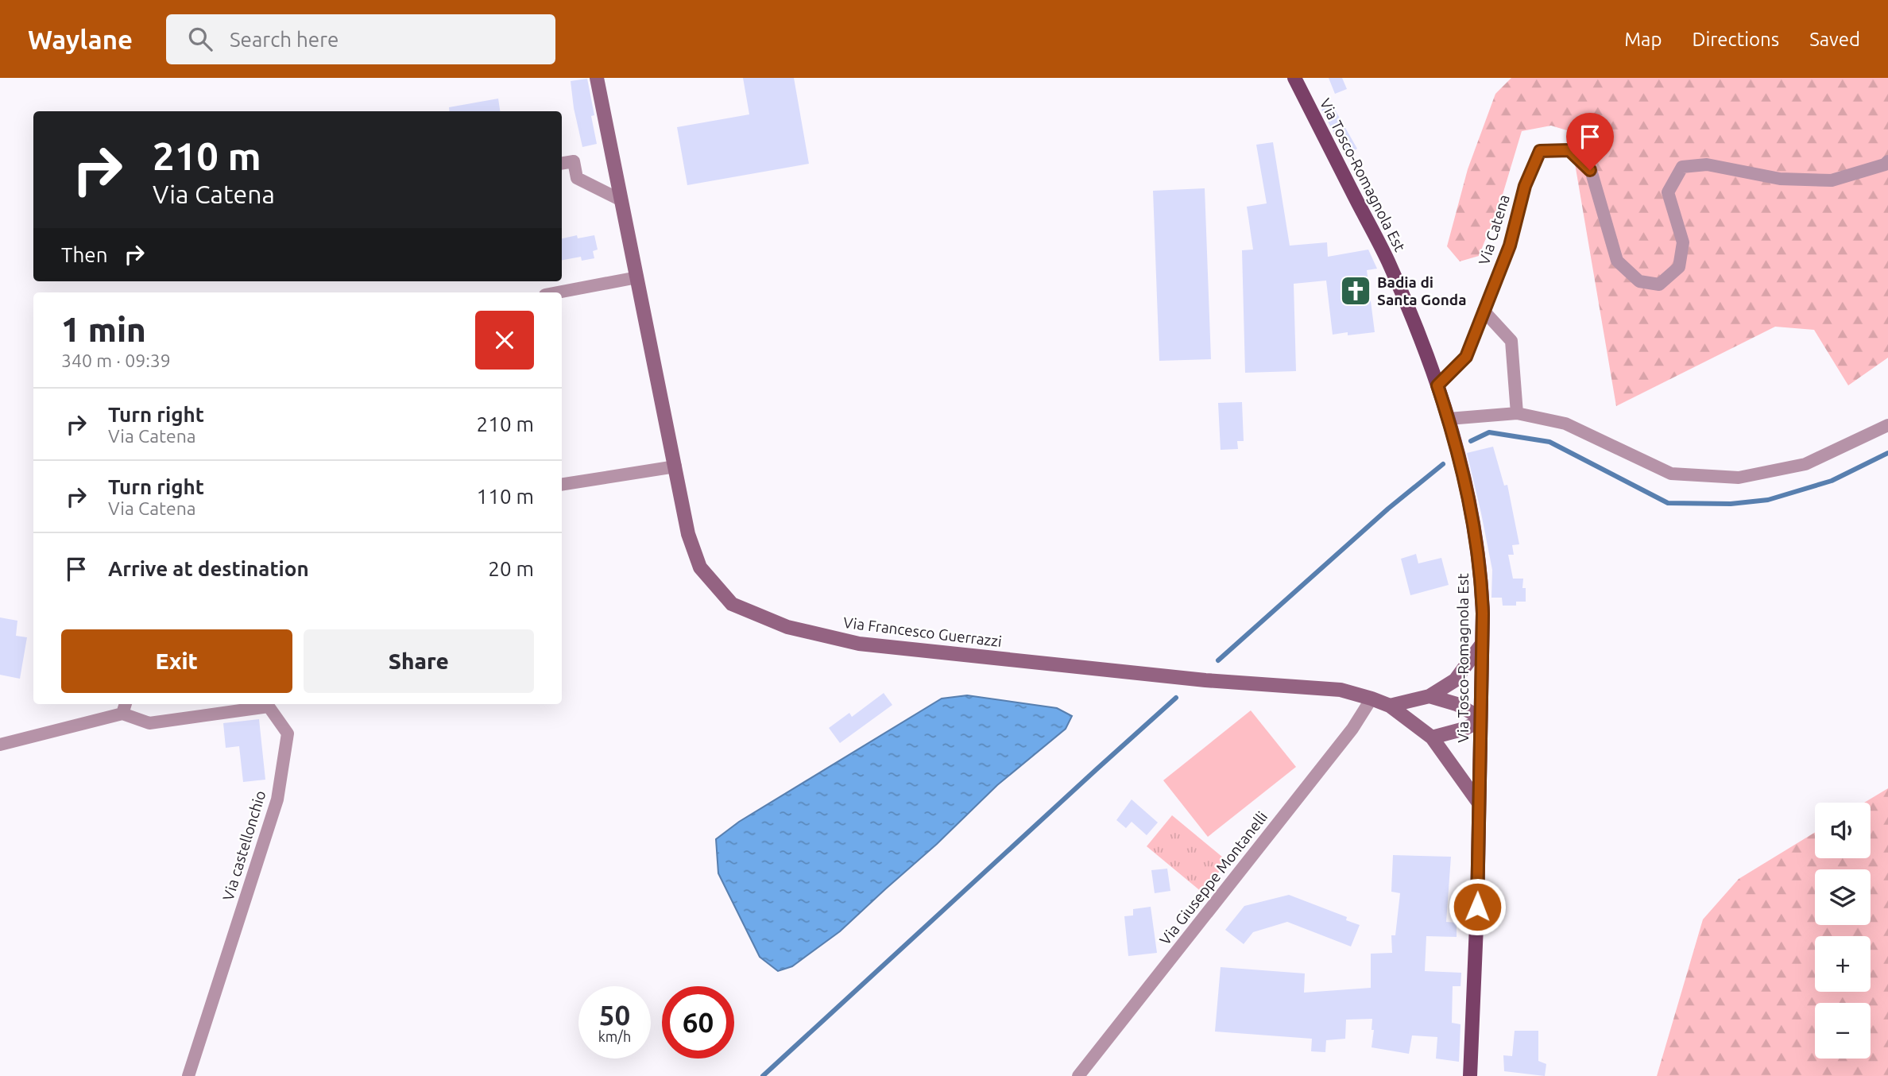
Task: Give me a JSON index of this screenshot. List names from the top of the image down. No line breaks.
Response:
{"streets":{"main road":["Via Tosco-Romagnola Est","Via Francesco Guerrazzi"],"street":["Via Catena","Via castellonchio","Via Giuseppe Montanelli"]},"crossings":[["Via Tosco-Romagnola Est","Via Catena"],["Via Tosco-Romagnola Est","Via Francesco Guerrazzi"],["Via Francesco Guerrazzi","Via Giuseppe Montanelli"]],"places":{"church":["Badia di Santa Gonda"]},"page":{"header":"Waylane","search":"Search here","nav":["Map","Directions","Saved"],"turn":["210 m","Via Catena"],"then":"Then","heading":["1 min","340 m · 09:39"],"list":[{"name":"Turn right","note":"Via Catena","value":"210 m"},{"name":"Turn right","note":"Via Catena","value":"110 m"},{"name":"Arrive at destination","value":"20 m"}],"buttons":["Exit","Share"],"map_buttons":["+","−"],"speed":"50 km/h","limit":"60"}}
